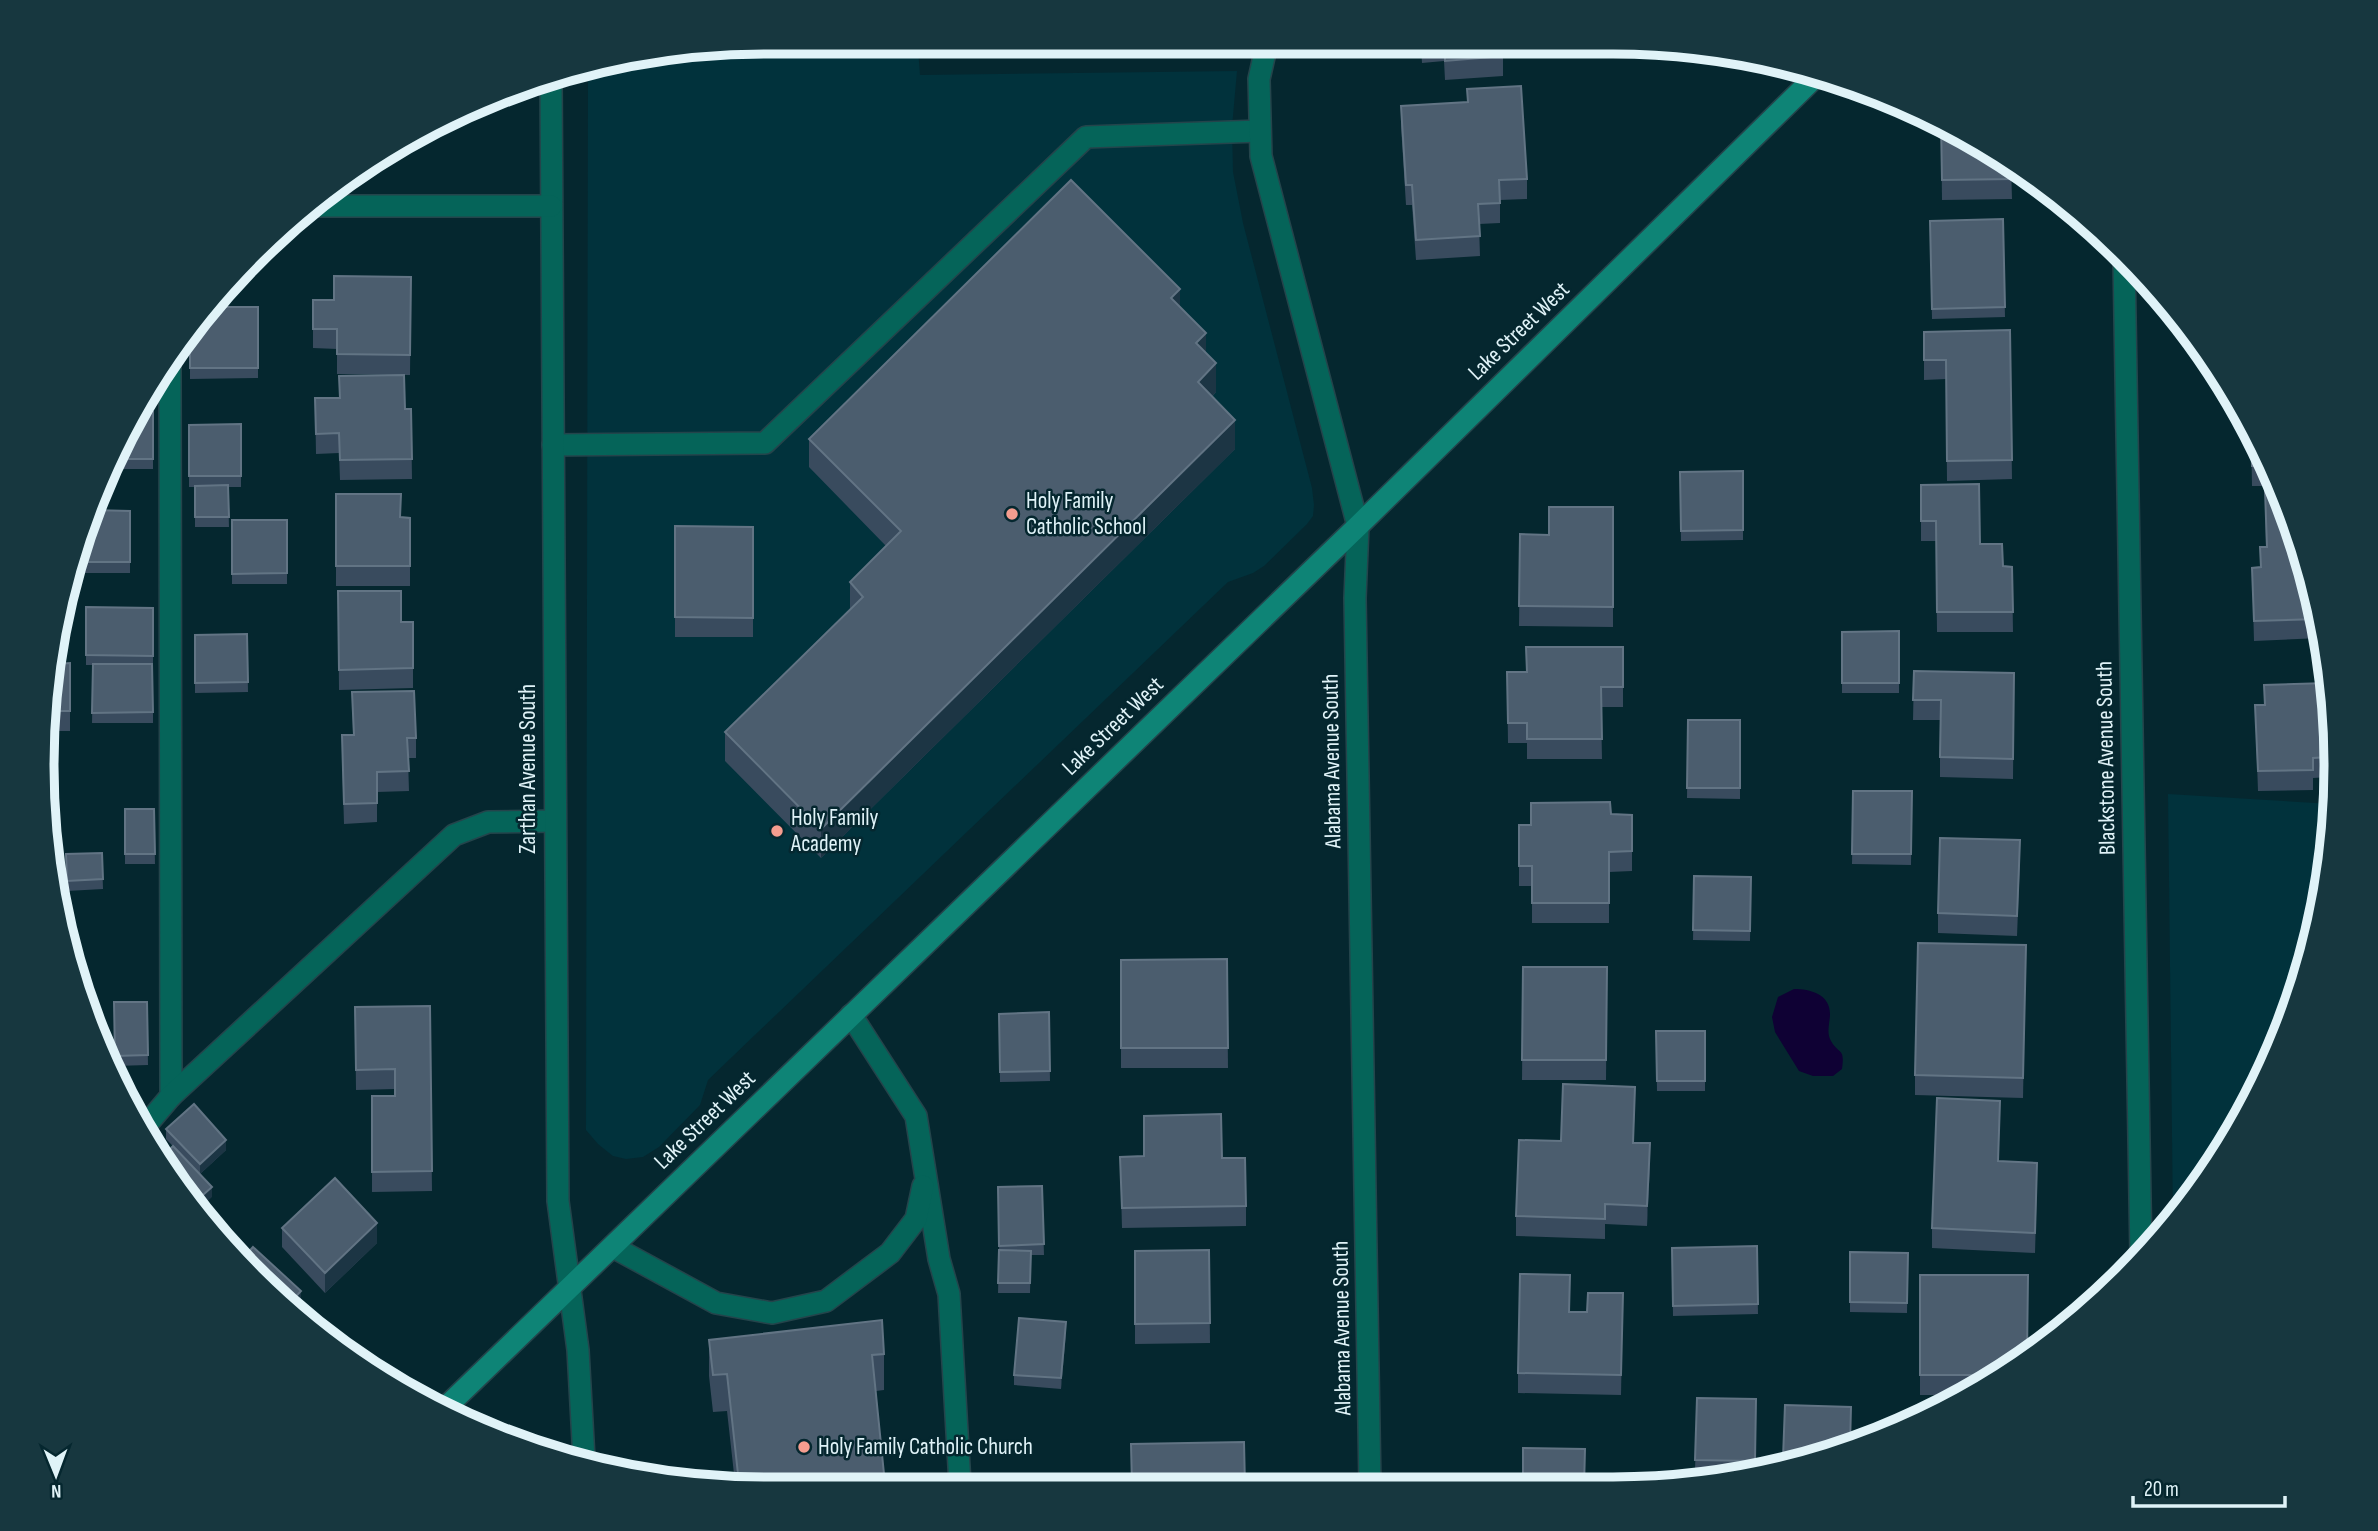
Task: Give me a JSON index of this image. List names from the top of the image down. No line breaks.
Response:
{"streets":{"street":["Lake Street West","Blackstone Avenue South","Alabama Avenue South","Zarthan Avenue South"]},"crossings":[["Lake Street West","Alabama Avenue South"],["Lake Street West","Zarthan Avenue South"]],"places":["Holy Family Catholic School","Holy Family Academy","Holy Family Catholic Church"],"scale_bar":"20 m","north":"bottom"}
